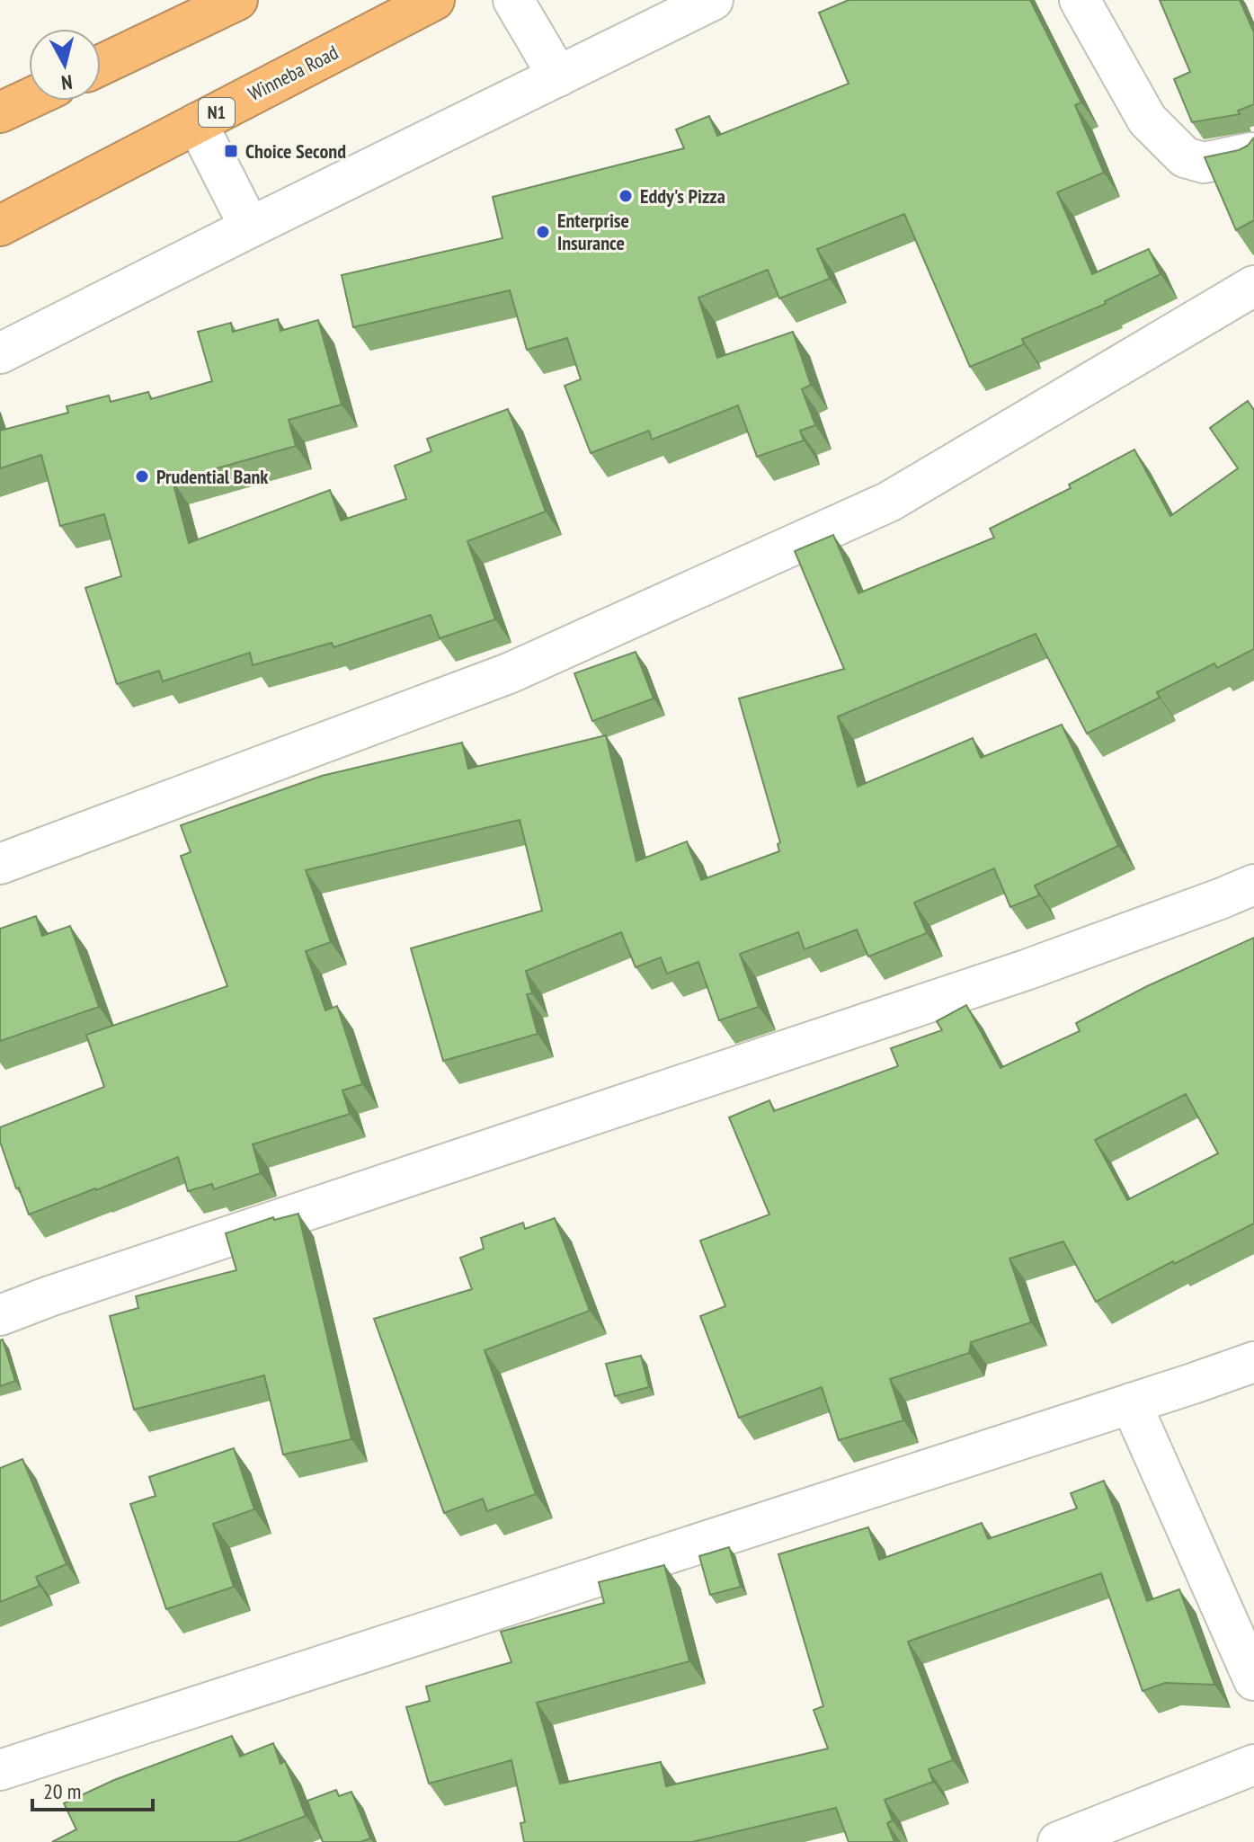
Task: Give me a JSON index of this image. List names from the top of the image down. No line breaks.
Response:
{"streets":{"highway":["Winneba Road","N1"]},"places":{"transit":["Choice Second"],"other":["Eddy's Pizza","Enterprise Insurance","Prudential Bank"]},"scale_bar":"20 m","north":"bottom"}
